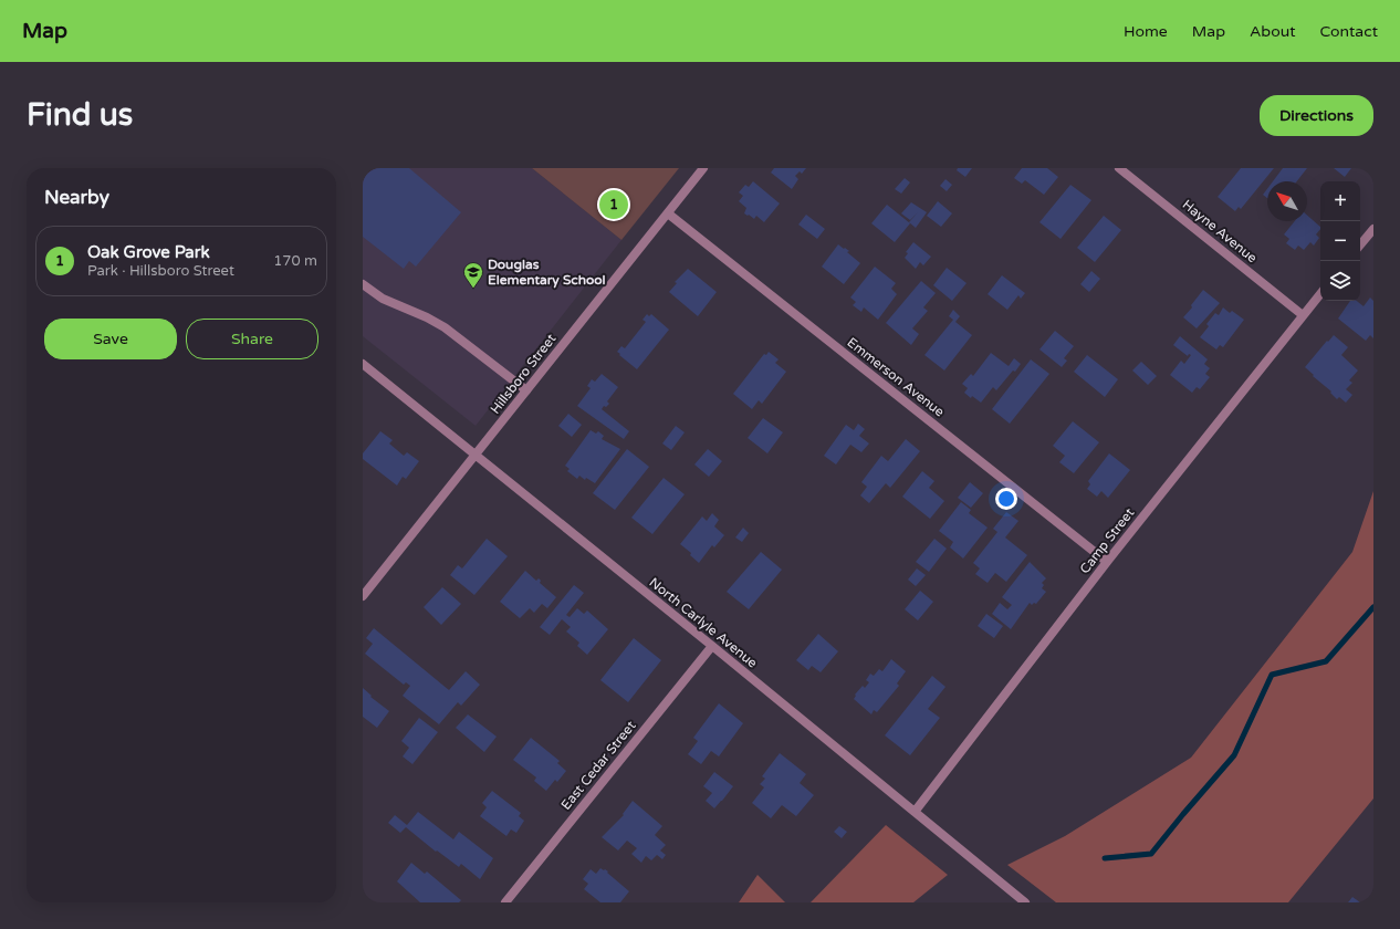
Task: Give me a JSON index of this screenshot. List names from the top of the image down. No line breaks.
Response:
{"streets":{"street":["Hayne Avenue","Hillsboro Street","Emmerson Avenue","Camp Street","North Carlyle Avenue","East Cedar Street"]},"crossings":[["Hayne Avenue","Camp Street"],["Hillsboro Street","Emmerson Avenue"],["Hillsboro Street","North Carlyle Avenue"],["Emmerson Avenue","Camp Street"],["Camp Street","North Carlyle Avenue"],["North Carlyle Avenue","East Cedar Street"]],"places":{"school or university":["Douglas Elementary School"]},"north":"top left","page":{"header":"Map","nav":["Home","Map","About","Contact"],"buttons":["Directions",["Save","Share"]],"title":"Find us","heading":"Nearby","map_buttons":["+","−"],"pins":"1","list":[{"mark":"1","name":"Oak Grove Park","note":"Park · Hillsboro Street","value":"170 m"}]}}
